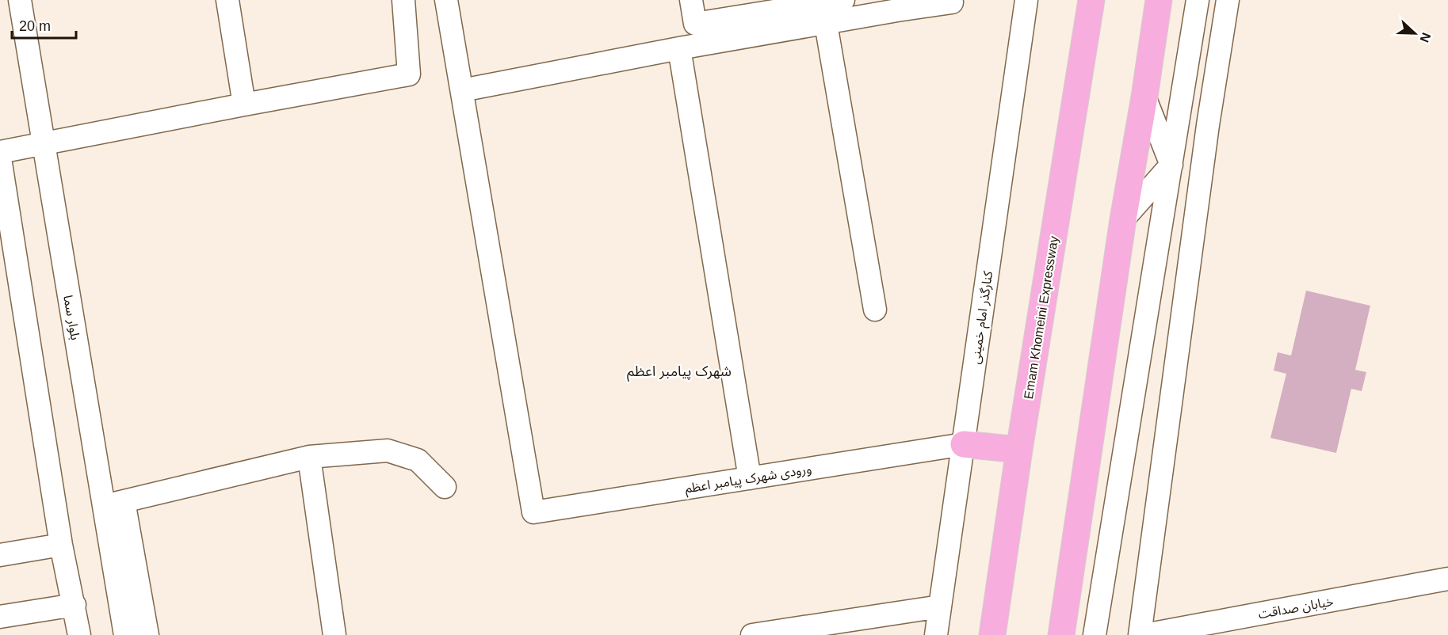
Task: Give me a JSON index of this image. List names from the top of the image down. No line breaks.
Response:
{"streets":{"highway":["Emam Khomeini Expressway"],"street":["بلوار سما","کنارگذر امام خمینی","ورودی شهرک پیامبر اعظم","خیابان صداقت"]},"crossings":[["کنارگذر امام خمینی","ورودی شهرک پیامبر اعظم"]],"districts":["شهرک پیامبر اعظم"],"scale_bar":"20 m","north":"right"}
